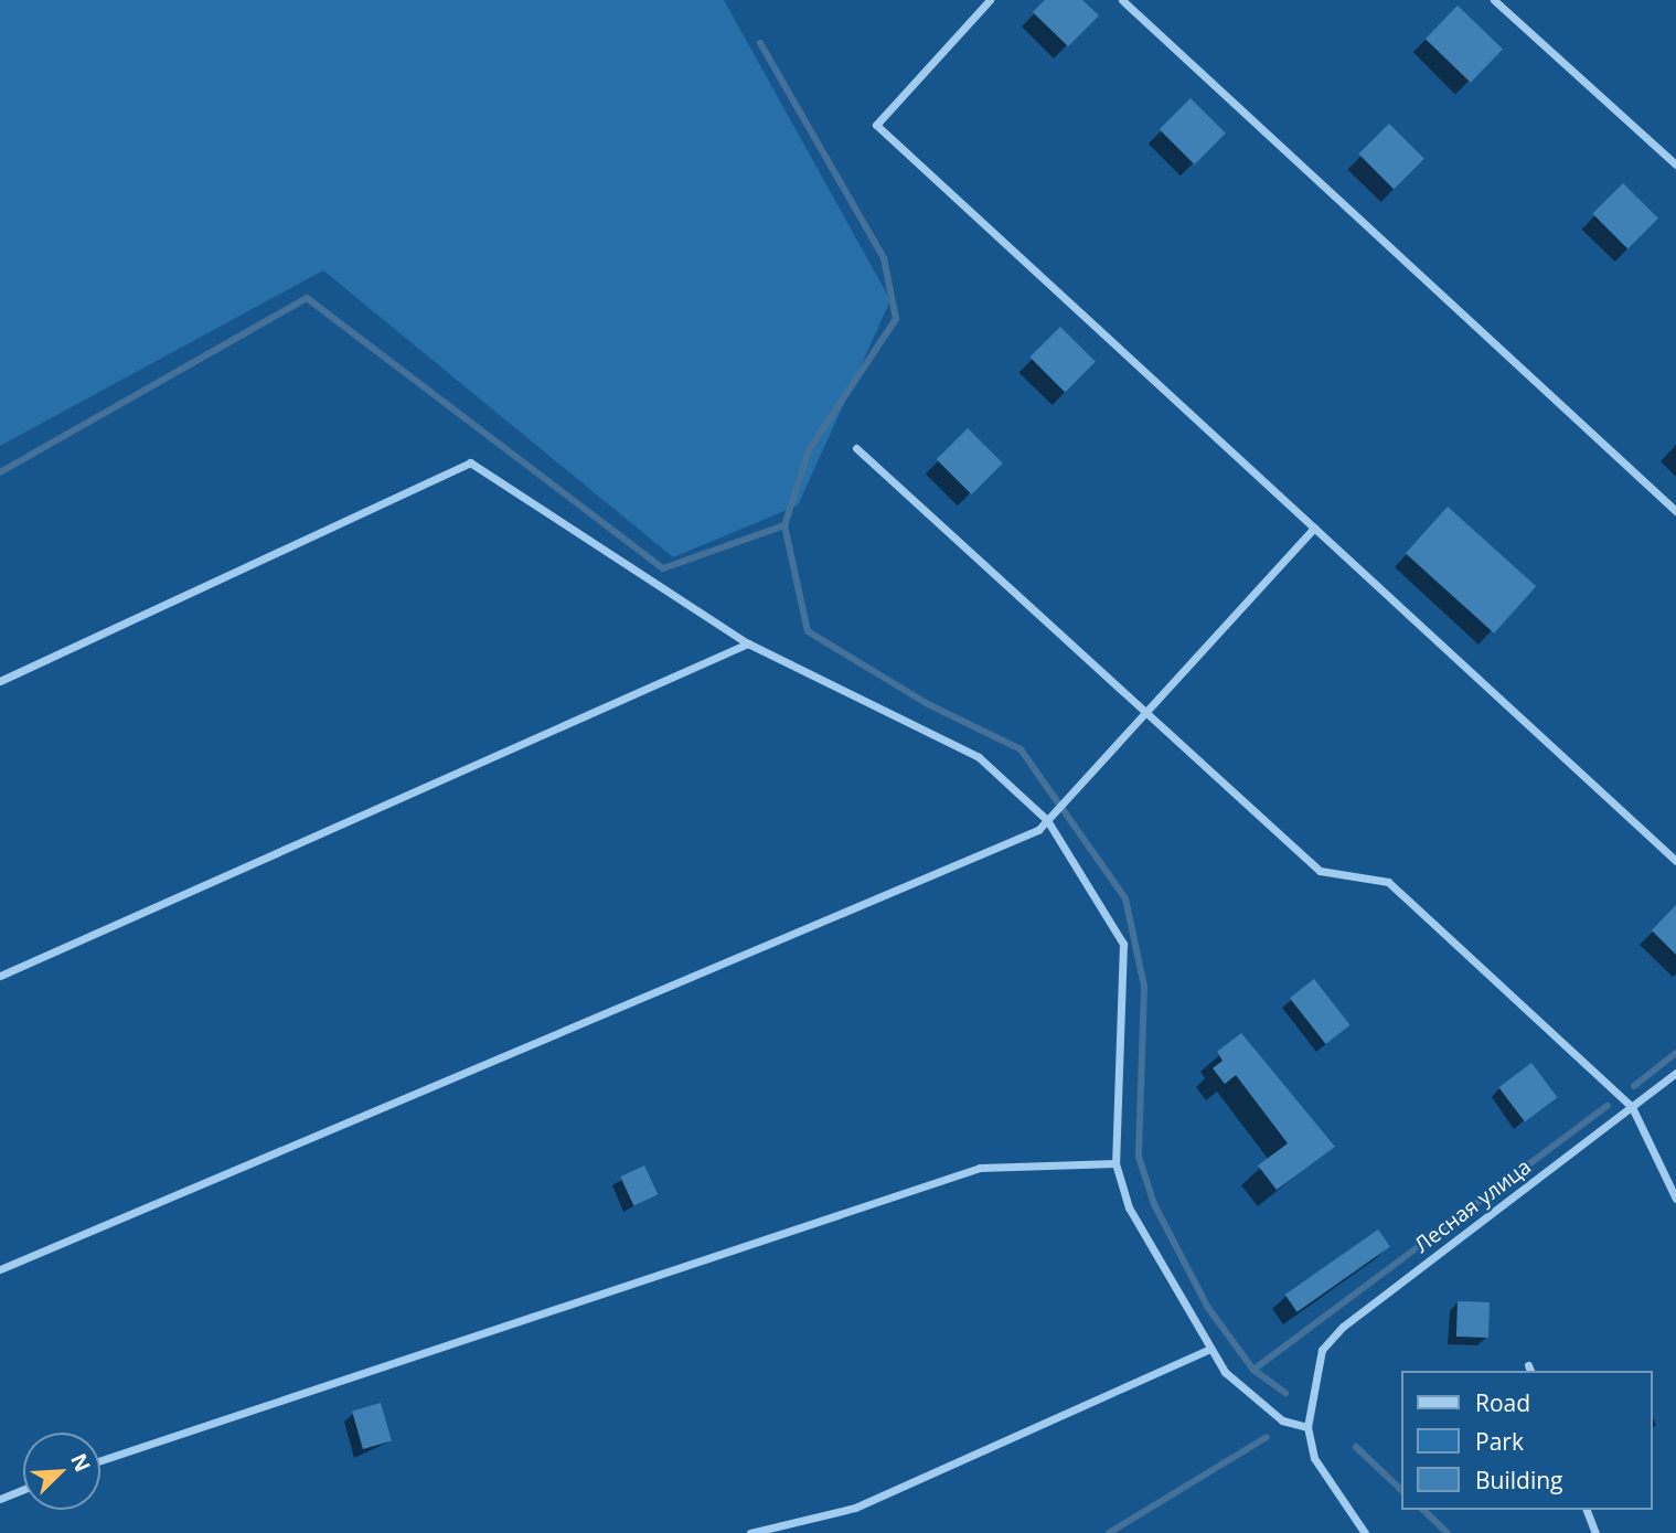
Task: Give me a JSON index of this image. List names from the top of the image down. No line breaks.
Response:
{"streets":{"street":["Лесная улица"]},"legend":["Road","Park","Building"],"north":"top right"}
